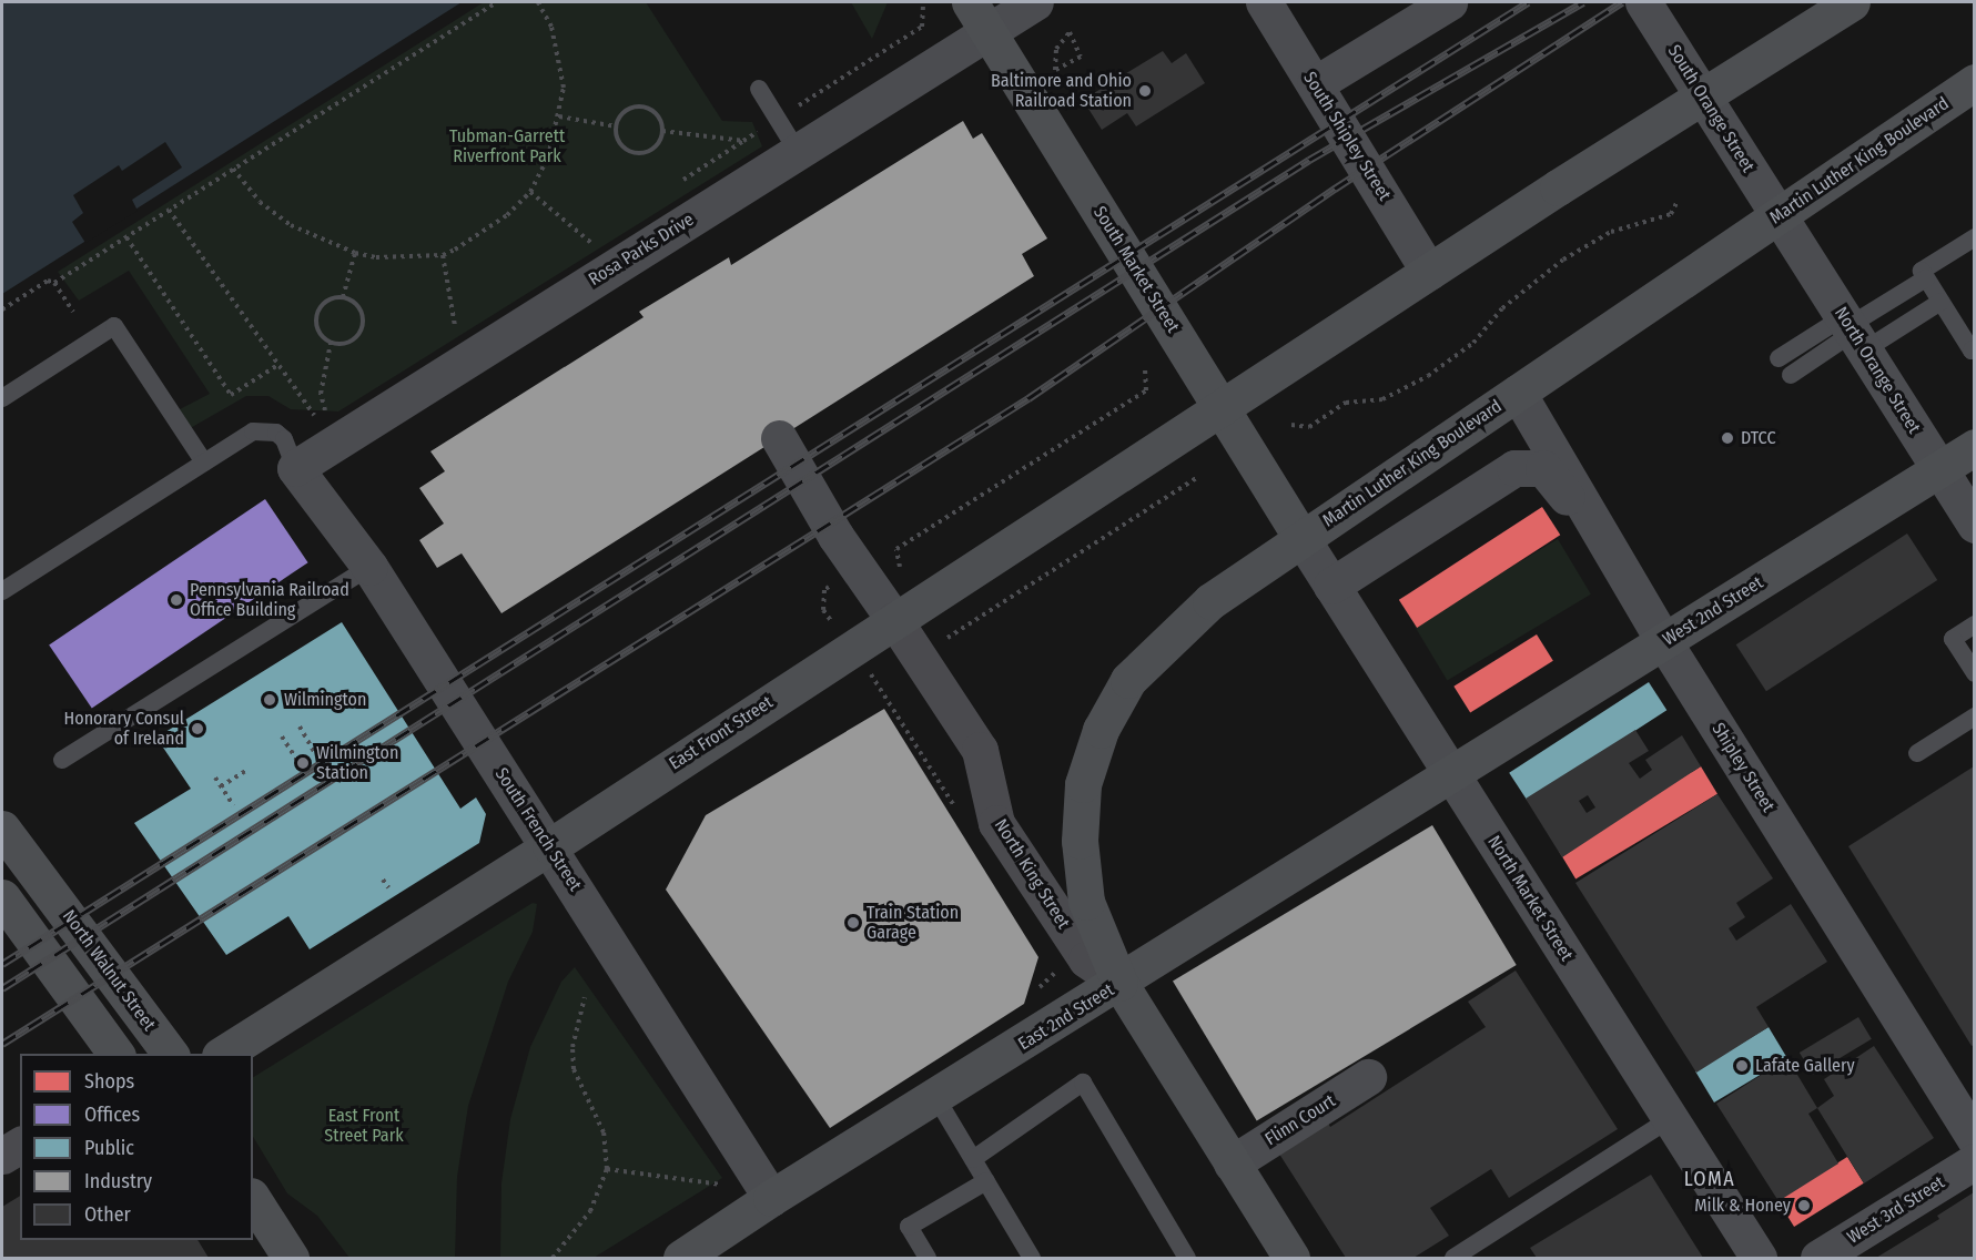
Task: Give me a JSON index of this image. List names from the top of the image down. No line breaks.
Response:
{"streets":{"main road":["Martin Luther King Boulevard","South Market Street","West 2nd Street","East Front Street","North King Street","North Walnut Street","East 2nd Street"],"street":["South Orange Street","South Shipley Street","Rosa Parks Drive","North Orange Street","Shipley Street","South French Street","North Market Street","Flinn Court","West 3rd Street"]},"crossings":[["South Orange Street","Martin Luther King Boulevard"],["South Orange Street","North Orange Street"],["Martin Luther King Boulevard","South Market Street"],["Martin Luther King Boulevard","North Orange Street"],["Martin Luther King Boulevard","Shipley Street"],["Martin Luther King Boulevard","North King Street"],["Martin Luther King Boulevard","North Market Street"],["Martin Luther King Boulevard","East 2nd Street"],["Rosa Parks Drive","South Market Street"],["Rosa Parks Drive","South French Street"],["South Market Street","East Front Street"],["South Market Street","North Market Street"],["North Orange Street","West 2nd Street"],["West 2nd Street","Shipley Street"],["West 2nd Street","North Market Street"],["West 2nd Street","East 2nd Street"],["East Front Street","South French Street"],["East Front Street","North King Street"],["South French Street","East 2nd Street"],["North King Street","East 2nd Street"],["North King Street","Flinn Court"],["North Market Street","East 2nd Street"]],"districts":["LOMA"],"parks":["Tubman-Garrett Riverfront Park","East Front Street Park"],"places":["Baltimore and Ohio Railroad Station","DTCC","Pennsylvania Railroad Office Building","Wilmington","Honorary Consul of Ireland","Wilmington Station","Train Station Garage","Lafate Gallery","Milk & Honey"],"legend":["Shops","Offices","Public","Industry","Other"]}
